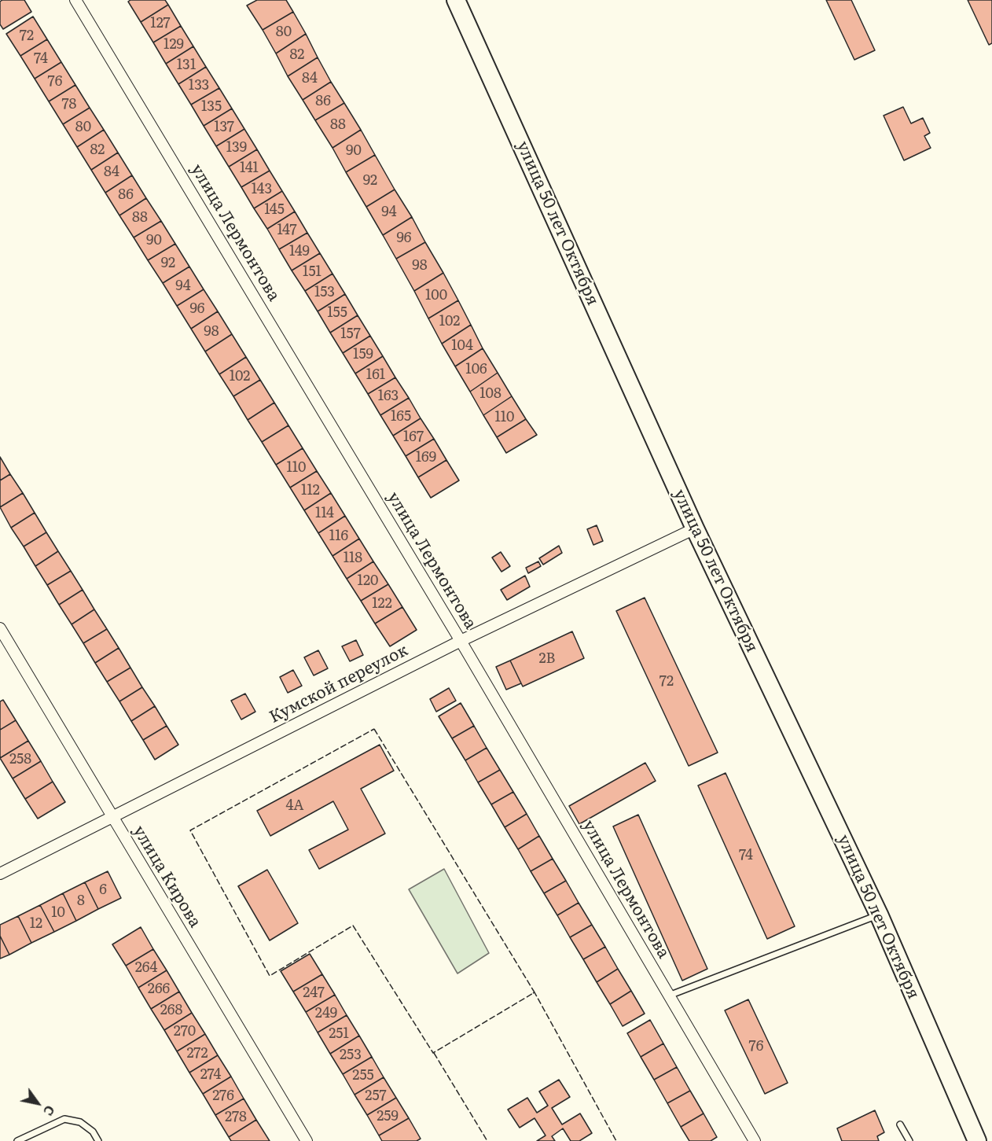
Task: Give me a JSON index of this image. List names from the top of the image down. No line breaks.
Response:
{"streets":{"highway":["улица 50 лет Октября"],"street":["улица Лермонтова","Кумской переулок","улица Кирова"]},"crossings":[["улица 50 лет Октября","Кумской переулок"],["улица Лермонтова","Кумской переулок"],["Кумской переулок","улица Кирова"]],"house_numbers":["127","80","72","129","82","74","131","84","76","133","86","78","135","88","80","137","139","82","90","141","84","92","143","86","145","94","88","147","96","90","149","92","98","151","94","153","100","96","155","102","98","157","104","159","106","161","102","108","163","165","110","167","169","110","112","114","116","118","120","122","2В","72","258","4А","74","6","8","10","12","264","266","247","268","249","270","251","76","272","253","274","255","276","257","259","278"],"north":"bottom right"}
